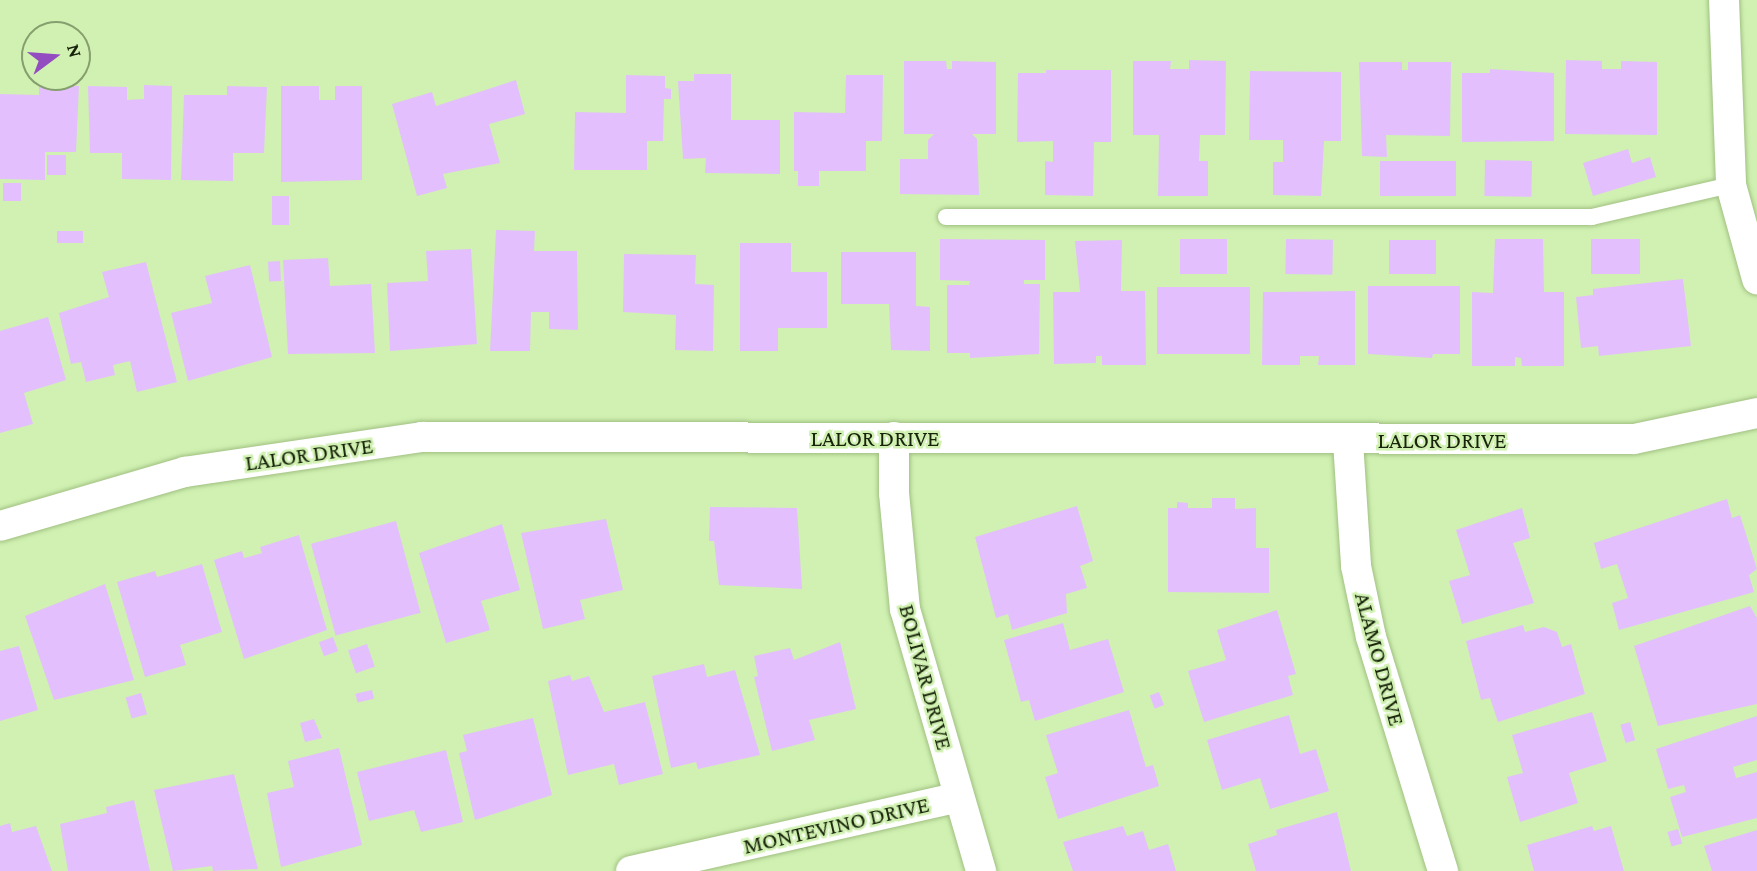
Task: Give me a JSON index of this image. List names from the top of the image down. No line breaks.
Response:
{"streets":{"street":["LALOR DRIVE","ALAMO DRIVE","BOLIVAR DRIVE","MONTEVINO DRIVE"]},"crossings":[["LALOR DRIVE","ALAMO DRIVE"],["LALOR DRIVE","BOLIVAR DRIVE"],["BOLIVAR DRIVE","MONTEVINO DRIVE"]],"north":"right"}
